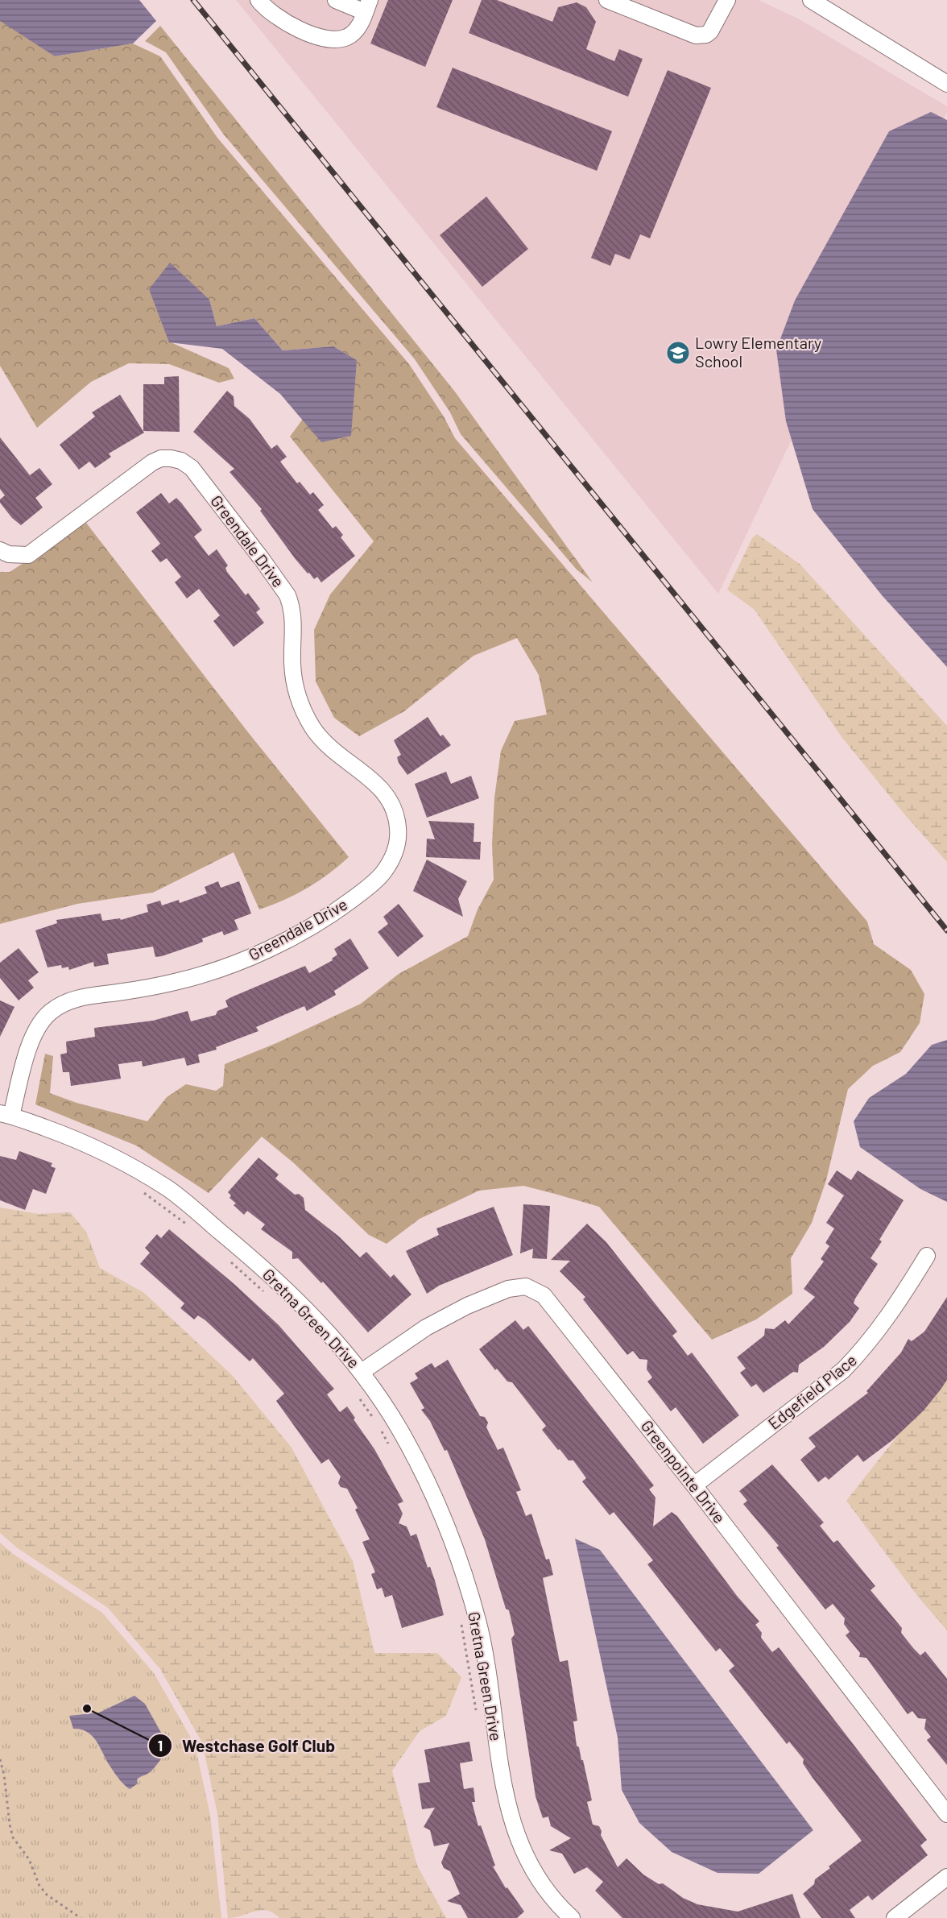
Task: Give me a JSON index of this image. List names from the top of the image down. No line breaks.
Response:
{"streets":{"street":["Greendale Drive","Gretna Green Drive","Edgefield Place","Greenpointe Drive"]},"crossings":[["Greendale Drive","Gretna Green Drive"],["Gretna Green Drive","Greenpointe Drive"],["Edgefield Place","Greenpointe Drive"]],"places":{"school or university":["Lowry Elementary School"],"other":["Westchase Golf Club"]}}
